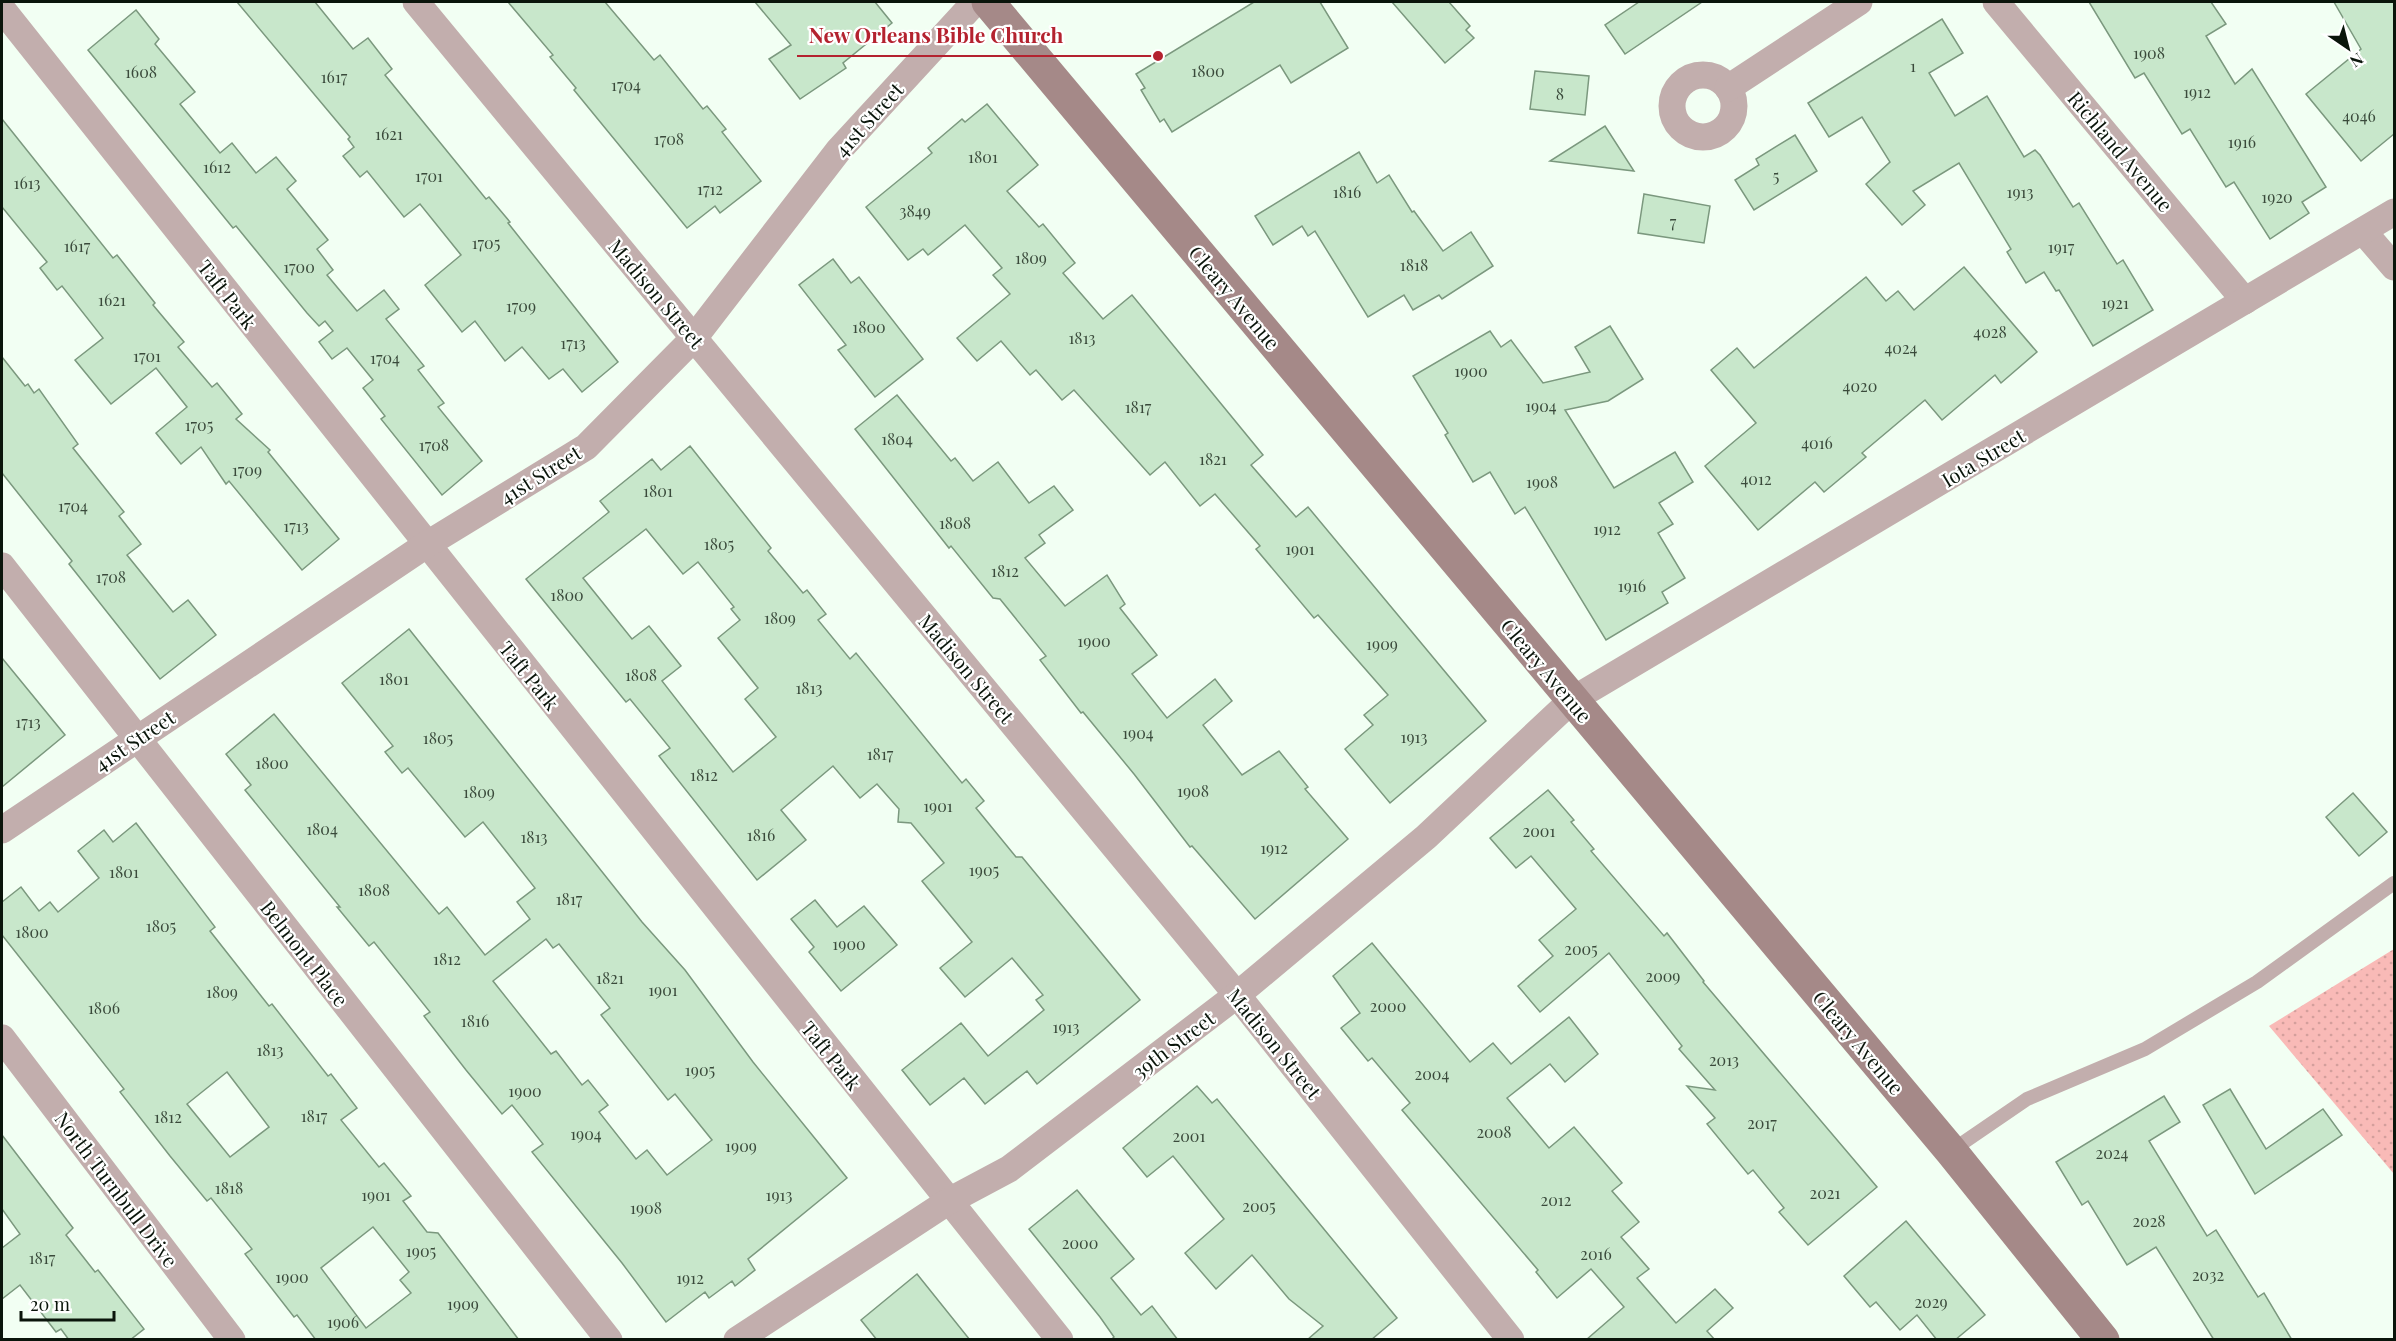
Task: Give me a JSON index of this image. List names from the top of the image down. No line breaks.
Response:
{"streets":{"street":["41st Street","Richland Avenue","Madison Street","Taft Park","Cleary Avenue","Iota Street","Belmont Place","39th Street","North Turnbull Drive"]},"crossings":[["41st Street","Madison Street"],["41st Street","Taft Park"],["41st Street","Belmont Place"],["Richland Avenue","Iota Street"],["Madison Street","39th Street"],["Taft Park","39th Street"],["Cleary Avenue","Iota Street"],["Cleary Avenue","39th Street"],["Iota Street","39th Street"]],"places":["New Orleans Bible Church"],"house_numbers":["1908","1","1800","1608","1617","1704","1912","8","4046","1621","1708","1916","1801","1612","1701","5","1613","1712","1816","1913","1920","3849","7","1705","1617","1917","1809","1818","1700","1621","1921","1709","1800","4028","1813","1713","4024","1701","1704","1900","4020","1904","1817","1705","1804","4016","1708","1821","1709","4012","1908","1801","1704","1808","1713","1912","1805","1901","1812","1708","1916","1800","1809","1900","1909","1808","1801","1813","1713","1904","1913","1805","1817","1800","1812","1908","1809","1901","1804","2001","1816","1813","1912","1905","1801","1808","1817","1805","1800","1900","2005","1812","2009","1821","1901","1809","2000","1806","1816","1913","1813","2013","1905","2004","1900","1817","1812","2017","2008","1904","2001","1909","2024","1818","2021","1901","1913","2012","2005","1908","2028","2000","1905","2016","1817","2032","1900","1912","2029","1909","1906"],"scale_bar":"20 m","north":"bottom right"}
